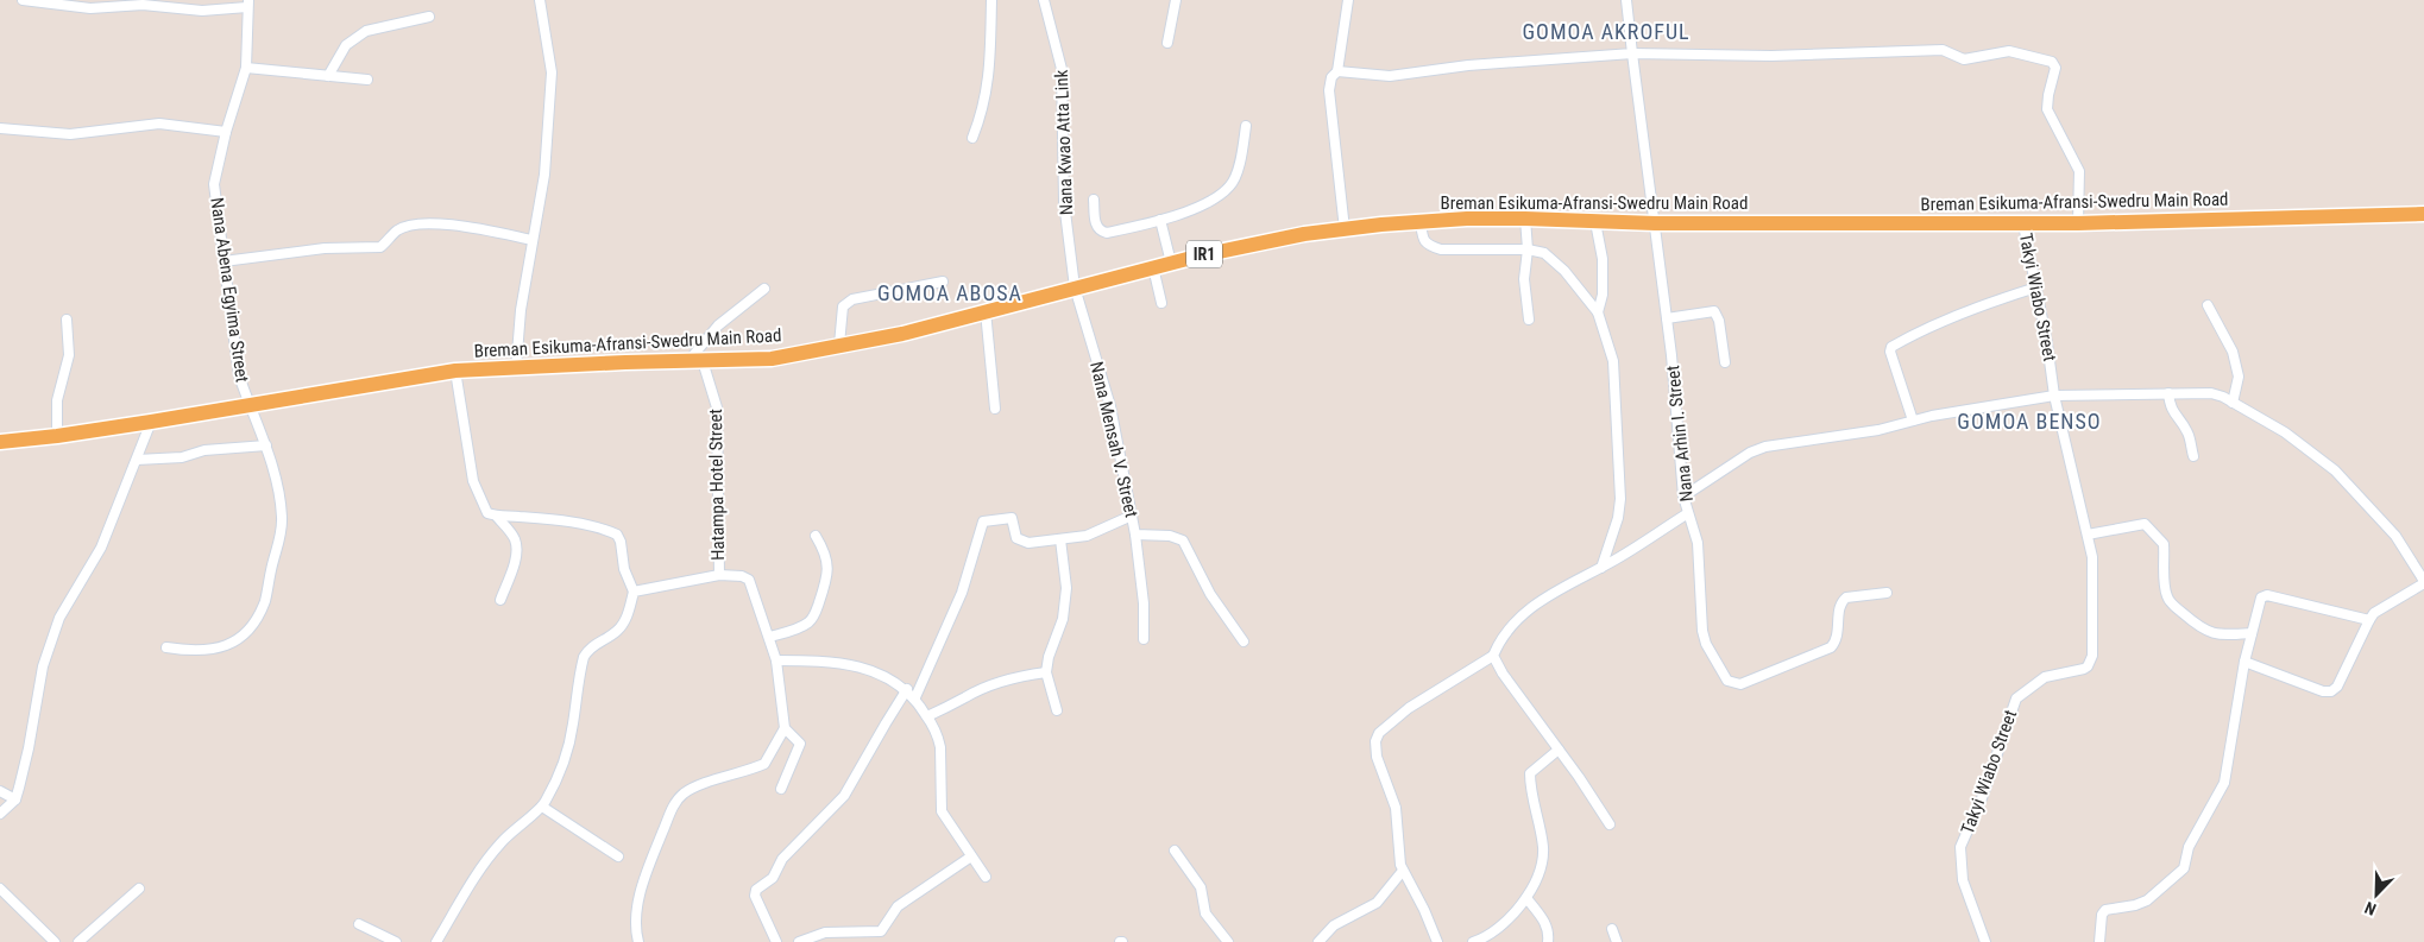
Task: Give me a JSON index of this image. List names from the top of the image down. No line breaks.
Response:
{"streets":{"main road":["Breman Esikuma-Afransi-Swedru Main Road","IR1"],"street":["Nana Kwao Atta Link","Nana Abena Egyima Street","Takyi Wiabo Street","Nana Arhin I. Street","Nana Mensah V. Street","Hatampa Hotel Street"]},"crossings":[["Nana Kwao Atta Link","Breman Esikuma-Afransi-Swedru Main Road"],["Nana Kwao Atta Link","Nana Mensah V. Street"],["Breman Esikuma-Afransi-Swedru Main Road","Nana Abena Egyima Street"],["Breman Esikuma-Afransi-Swedru Main Road","Takyi Wiabo Street"],["Breman Esikuma-Afransi-Swedru Main Road","Nana Arhin I. Street"],["Breman Esikuma-Afransi-Swedru Main Road","Nana Mensah V. Street"],["Breman Esikuma-Afransi-Swedru Main Road","Hatampa Hotel Street"]],"districts":["GOMOA AKROFUL","GOMOA ABOSA","GOMOA BENSO"],"north":"bottom left"}
